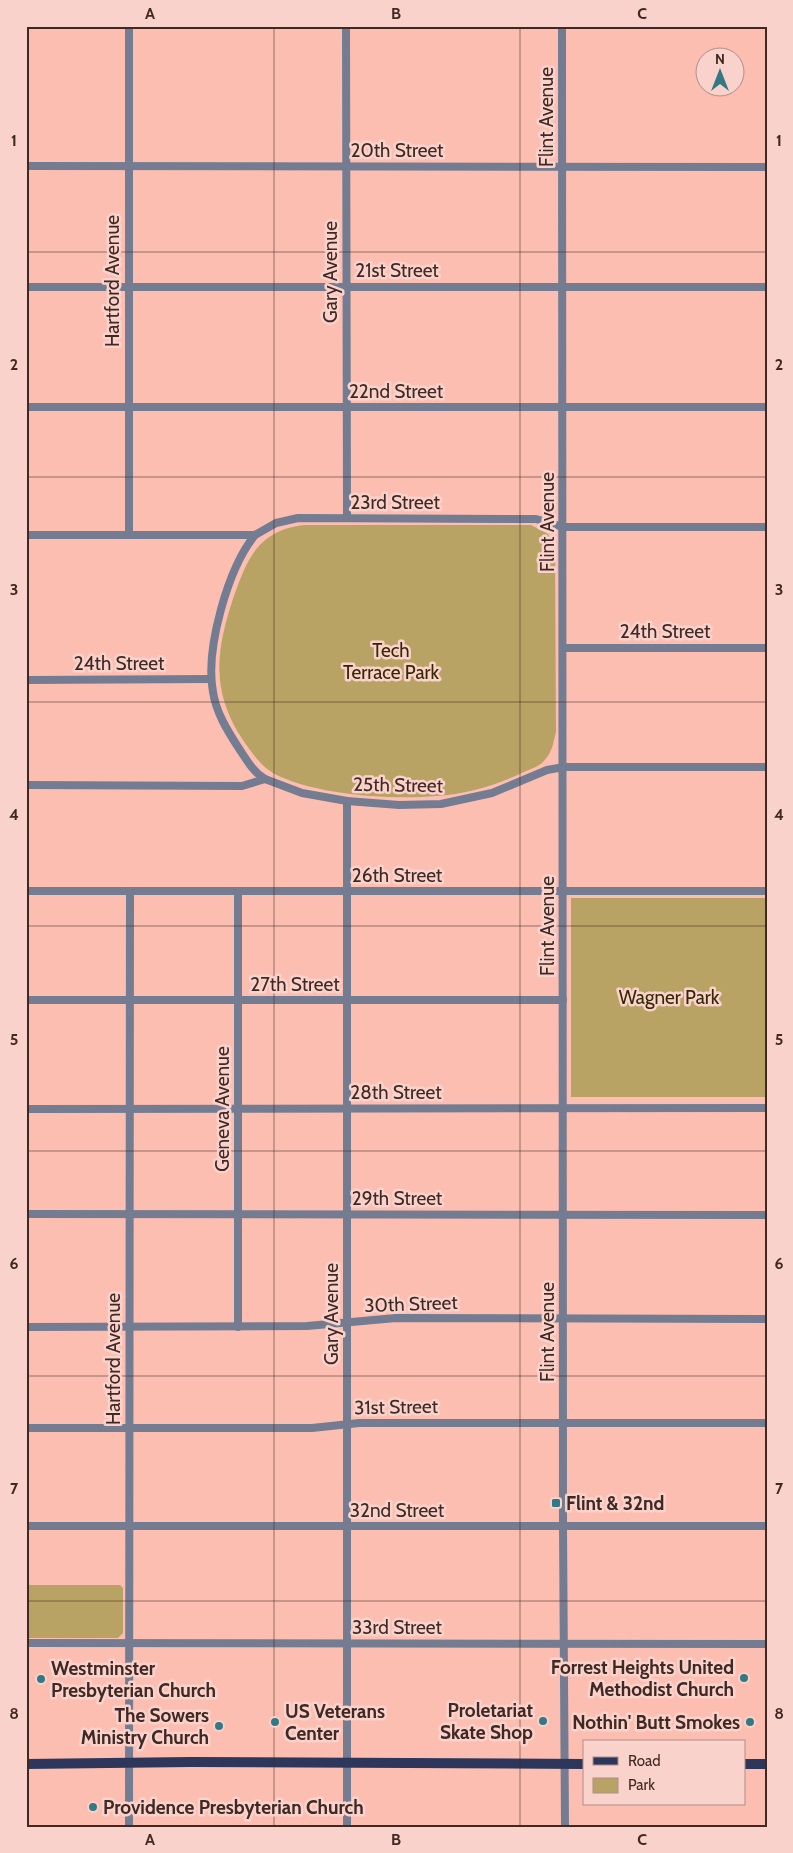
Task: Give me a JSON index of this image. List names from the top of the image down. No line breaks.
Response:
{"streets":{"street":["Flint Avenue","20th Street","21st Street","Gary Avenue","Hartford Avenue","22nd Street","23rd Street","24th Street","25th Street","26th Street","27th Street","28th Street","Geneva Avenue","29th Street","30th Street","31st Street","32nd Street","33rd Street"]},"crossings":[["Flint Avenue","20th Street"],["Flint Avenue","21st Street"],["Flint Avenue","22nd Street"],["Flint Avenue","23rd Street"],["Flint Avenue","24th Street"],["Flint Avenue","25th Street"],["Flint Avenue","26th Street"],["Flint Avenue","27th Street"],["Flint Avenue","28th Street"],["Flint Avenue","29th Street"],["Flint Avenue","30th Street"],["Flint Avenue","31st Street"],["Flint Avenue","32nd Street"],["Flint Avenue","33rd Street"],["20th Street","Gary Avenue"],["20th Street","Hartford Avenue"],["21st Street","Gary Avenue"],["21st Street","Hartford Avenue"],["Gary Avenue","22nd Street"],["Gary Avenue","23rd Street"],["Gary Avenue","25th Street"],["Gary Avenue","26th Street"],["Gary Avenue","27th Street"],["Gary Avenue","28th Street"],["Gary Avenue","29th Street"],["Gary Avenue","30th Street"],["Gary Avenue","31st Street"],["Gary Avenue","32nd Street"],["Gary Avenue","33rd Street"],["Hartford Avenue","22nd Street"],["Hartford Avenue","23rd Street"],["Hartford Avenue","26th Street"],["Hartford Avenue","27th Street"],["Hartford Avenue","28th Street"],["Hartford Avenue","29th Street"],["Hartford Avenue","30th Street"],["Hartford Avenue","31st Street"],["Hartford Avenue","32nd Street"],["Hartford Avenue","33rd Street"],["26th Street","Geneva Avenue"],["27th Street","Geneva Avenue"],["28th Street","Geneva Avenue"],["Geneva Avenue","29th Street"],["Geneva Avenue","30th Street"]],"parks":["Tech Terrace Park","Wagner Park"],"places":{"transit":["Flint & 32nd"],"other":["Forrest Heights United Methodist Church","Westminster Presbyterian Church","Proletariat Skate Shop","US Veterans Center","Nothin' Butt Smokes","The Sowers Ministry Church","Providence Presbyterian Church"]},"legend":["Road","Park"],"north":"top","grid":{"columns":["A","B","C"],"rows":["1","2","3","4","5","6","7","8"]}}
